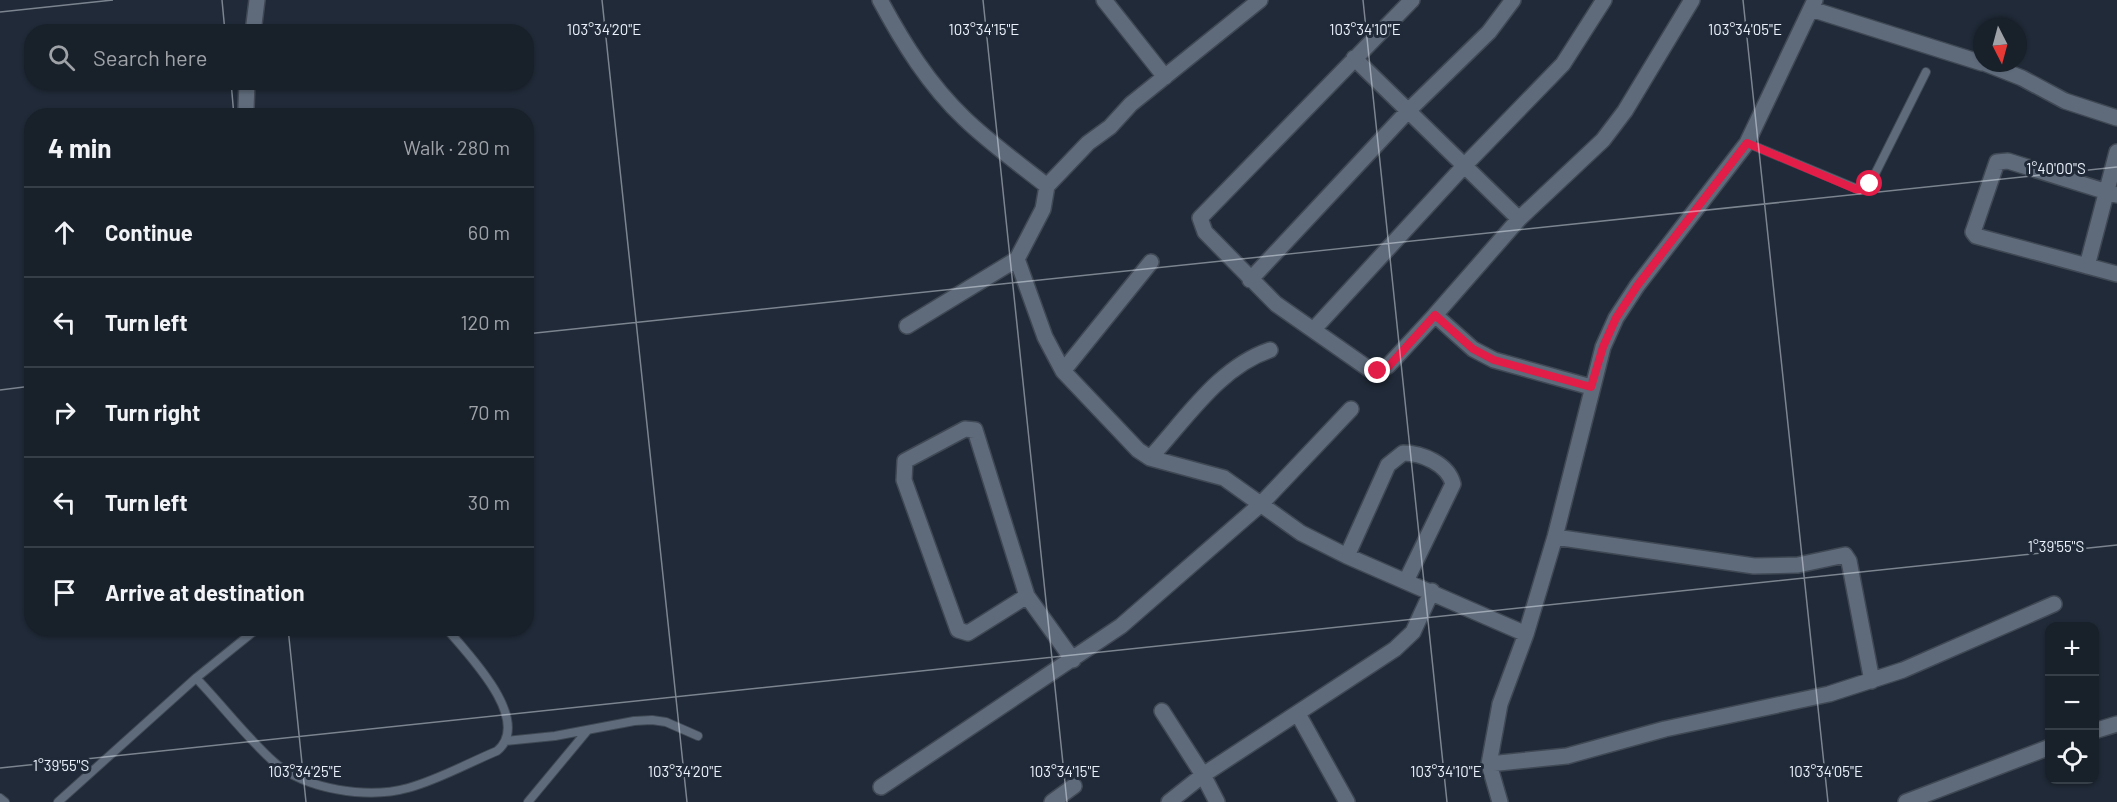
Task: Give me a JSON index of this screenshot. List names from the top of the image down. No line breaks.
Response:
{"north":"bottom","page":{"search":"Search here","heading":["4 min","Walk · 280 m"],"list":[["Continue","60 m"],["Turn left","120 m"],["Turn right","70 m"],["Turn left","30 m"],"Arrive at destination"],"map_buttons":["+","−"]},"coordinates":["103°34'20\"E","103°34'15\"E","103°34'10\"E","103°34'05\"E","1°40'00\"S","1°39'55\"S","103°34'25\"E"]}
